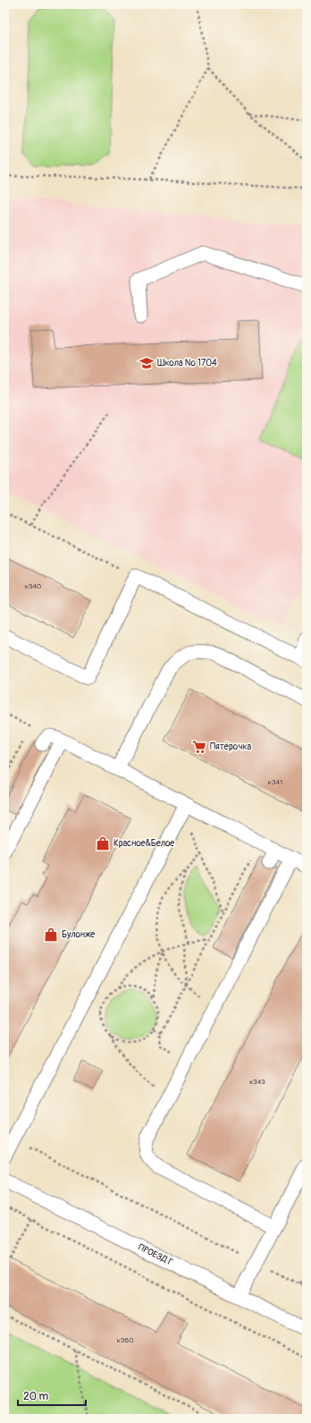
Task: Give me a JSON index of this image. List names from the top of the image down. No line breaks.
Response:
{"streets":{"lane":["ПРОЕЗД Г"]},"places":{"school or university":["Школа № 1704"],"supermarket":["Пятёрочка"],"shop":["Красное&Белое","Булонже"]},"house_numbers":["к340","к341","к343","к360"],"scale_bar":"20 m"}
